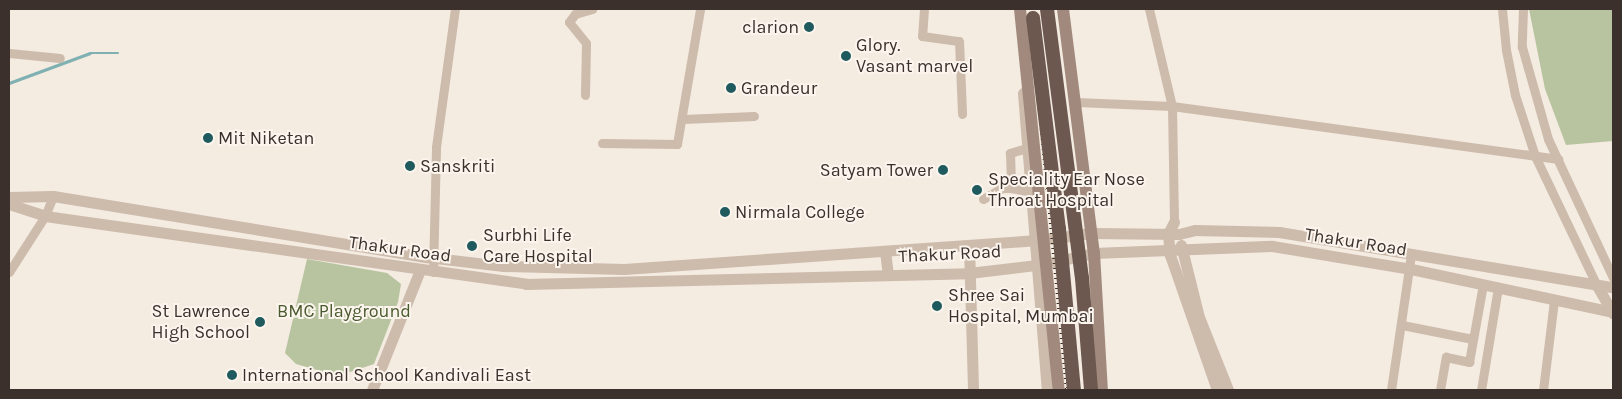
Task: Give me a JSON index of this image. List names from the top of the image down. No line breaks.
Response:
{"streets":{"street":["Thakur Road"]},"parks":["BMC Playground"],"places":["clarion","Glory. Vasant marvel","Grandeur","Mit Niketan","Sanskriti","Satyam Tower","Speciality Ear Nose Throat Hospital","Nirmala College","Surbhi Life Care Hospital","Shree Sai Hospital, Mumbai","St Lawrence High School","International School Kandivali East"]}
